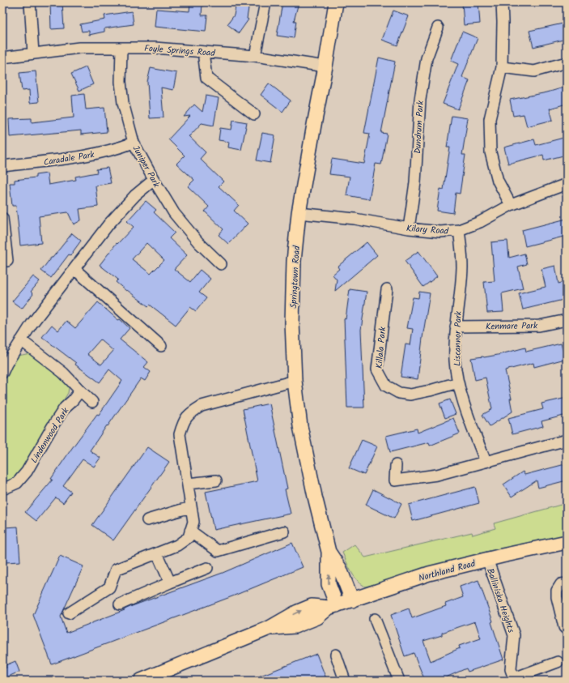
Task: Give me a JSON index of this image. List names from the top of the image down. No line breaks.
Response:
{"streets":{"main road":["Springtown Road","Northland Road"],"street":["Foyle Springs Road","Dundrum Park","Caradale Park","Juniper Park","Kilary Road","Kenmare Park","Liscannor Park","Killala Park","Lindenwood Park","Balliniska Heights"]},"crossings":[["Foyle Springs Road","Juniper Park"],["Foyle Springs Road","Springtown Road"],["Dundrum Park","Kilary Road"],["Caradale Park","Juniper Park"],["Kilary Road","Springtown Road"],["Kilary Road","Liscannor Park"],["Springtown Road","Northland Road"],["Kenmare Park","Liscannor Park"],["Liscannor Park","Killala Park"],["Northland Road","Balliniska Heights"]]}
